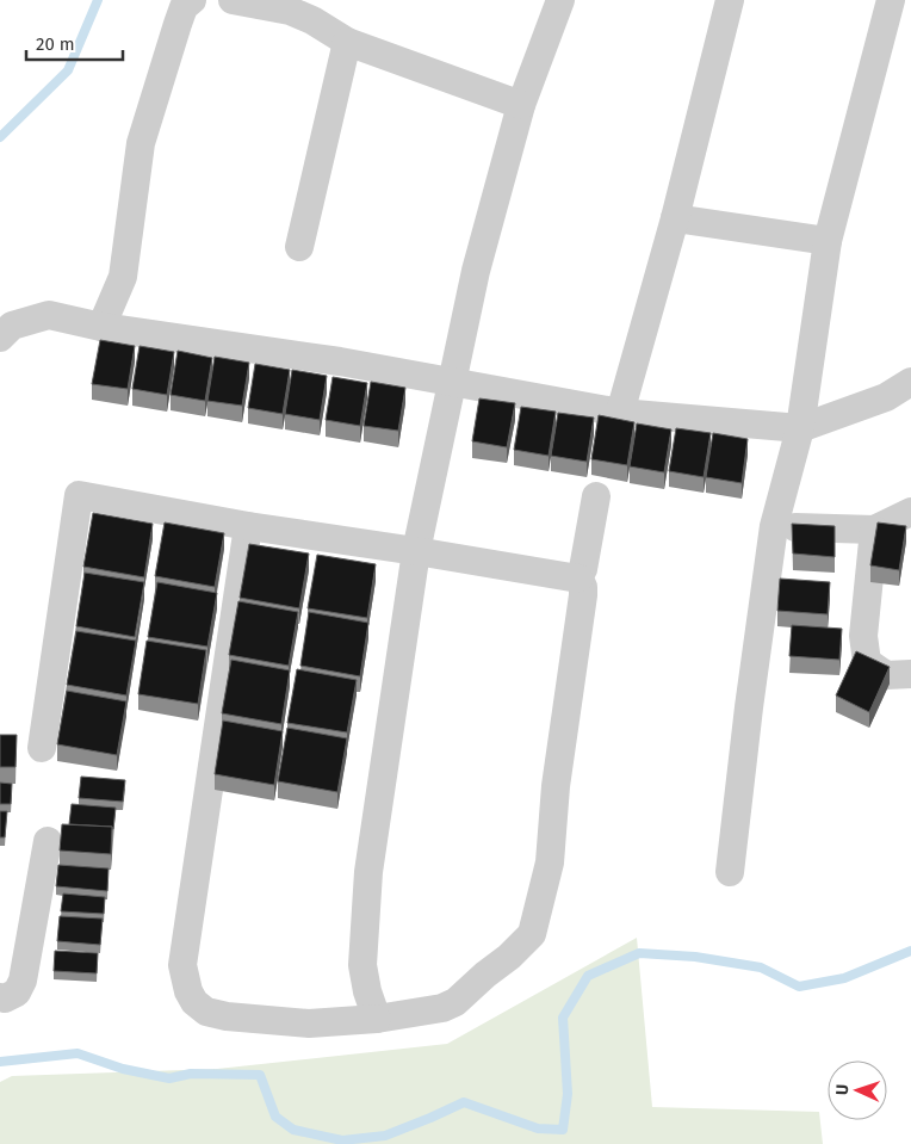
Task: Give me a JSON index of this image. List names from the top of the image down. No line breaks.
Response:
{"scale_bar":"20 m","north":"left"}
